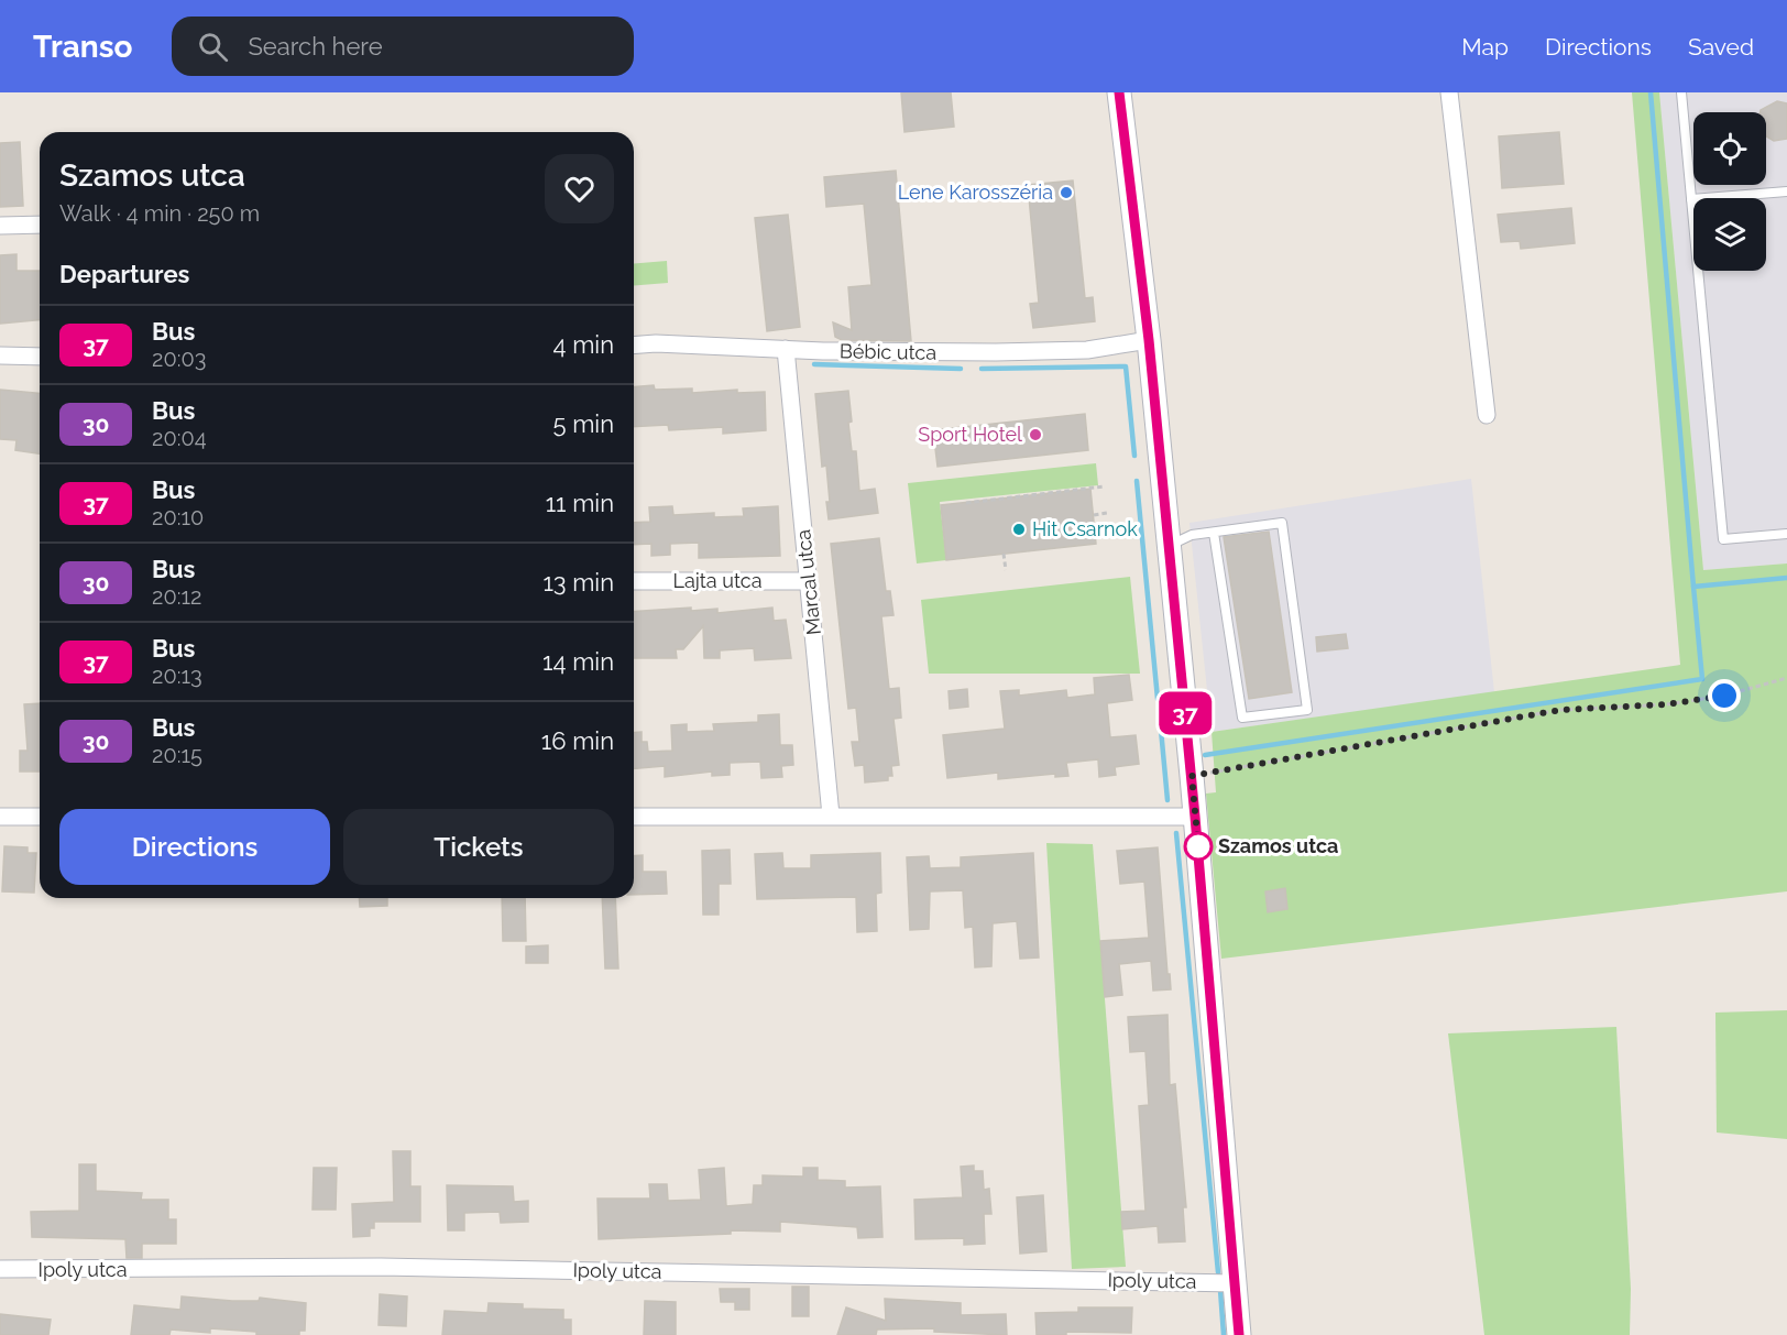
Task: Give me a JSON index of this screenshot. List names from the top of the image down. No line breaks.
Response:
{"streets":{"street":["Bébic utca","Lajta utca","Marcal utca","Ipoly utca"]},"crossings":[["Bébic utca","Marcal utca"],["Lajta utca","Marcal utca"]],"places":["Lene Karosszéria","Sport Hotel","Hit Csarnok","Szamos utca"],"lines":["bus line 37"],"page":{"header":"Transo","search":"Search here","nav":["Map","Directions","Saved"],"on_map":"37","heading":[["Szamos utca","Walk · 4 min · 250 m"],"Departures"],"list":[{"mark":"37","name":"Bus","note":"20:03","value":"4 min"},{"mark":"30","name":"Bus","note":"20:04","value":"5 min"},{"mark":"37","name":"Bus","note":"20:10","value":"11 min"},{"mark":"30","name":"Bus","note":"20:12","value":"13 min"},{"mark":"37","name":"Bus","note":"20:13","value":"14 min"},{"mark":"30","name":"Bus","note":"20:15","value":"16 min"}],"buttons":["Directions","Tickets"]}}
